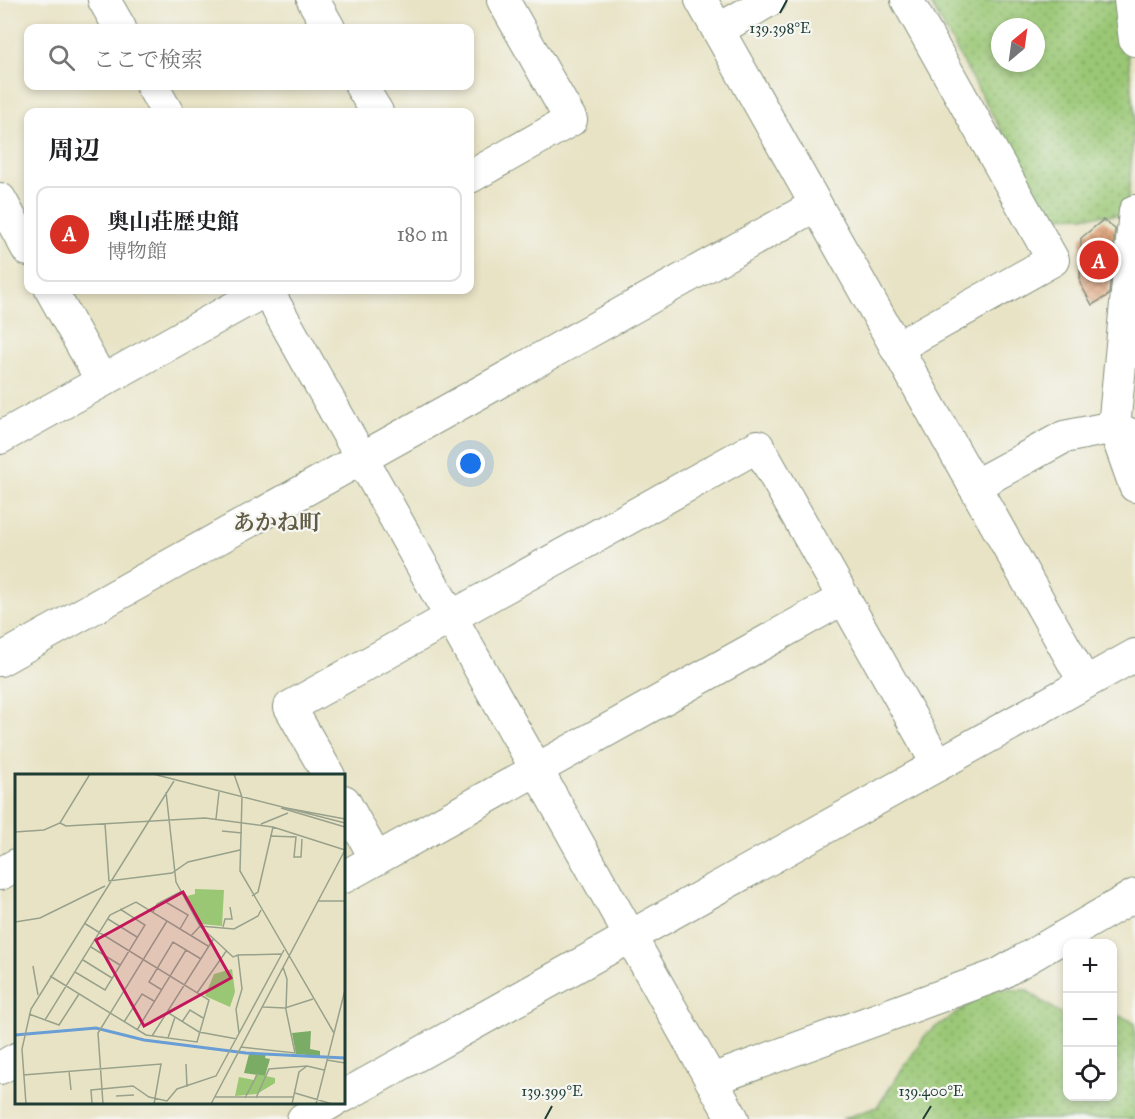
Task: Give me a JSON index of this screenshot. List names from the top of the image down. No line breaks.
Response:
{"districts":["あかね町"],"north":"top right","page":{"search":"ここで検索","heading":"周辺","list":[{"mark":"A","name":"奥山荘歴史館","note":"博物館","value":"180 m"}],"pins":"A","map_buttons":["+","−"]},"coordinates":["139.398°E","139.399°E","139.400°E"]}
